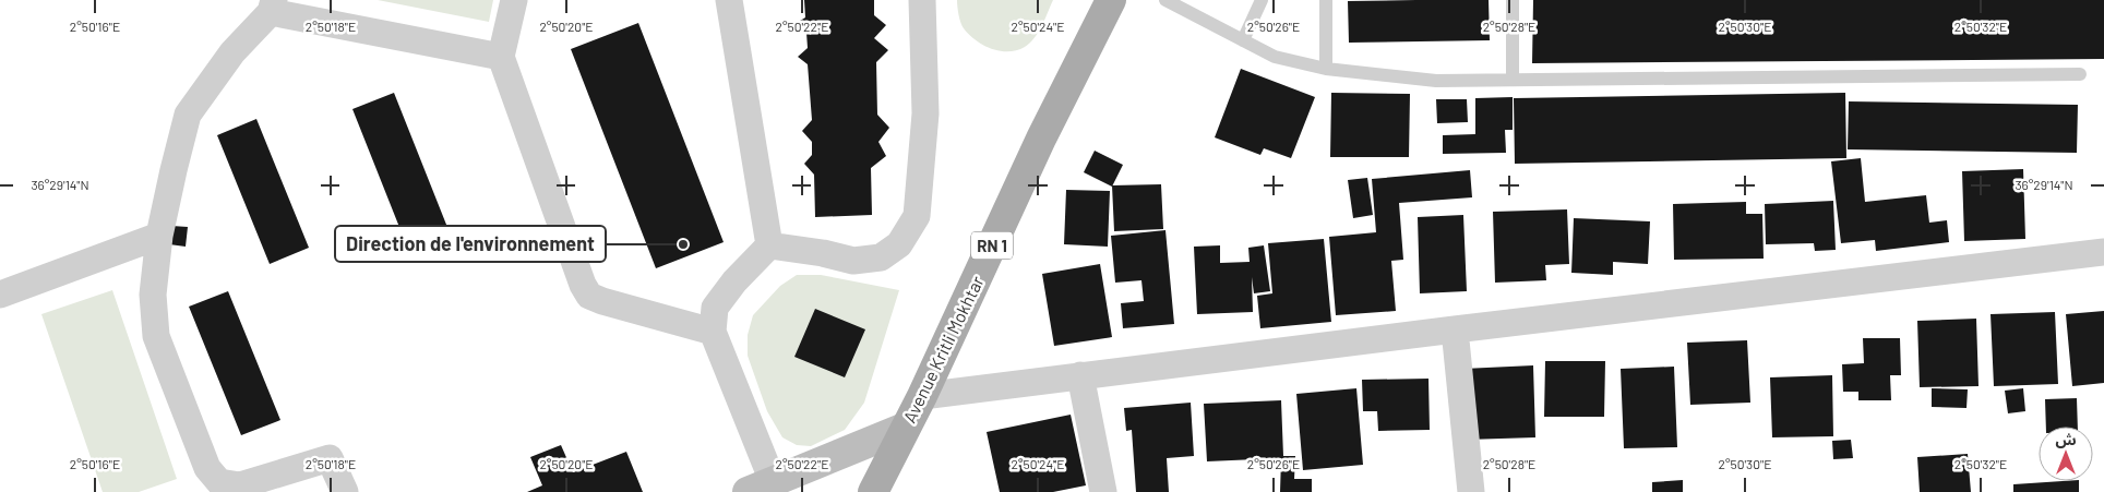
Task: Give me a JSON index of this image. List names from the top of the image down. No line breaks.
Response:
{"streets":{"main road":["RN 1","Avenue Kritli Mokhtar"]},"places":["Direction de l'environnement"],"north":"top","coordinates":["2°50'16\"E","2°50'18\"E","2°50'20\"E","2°50'22\"E","2°50'24\"E","2°50'26\"E","2°50'28\"E","2°50'30\"E","2°50'32\"E","36°29'14\"N"]}
